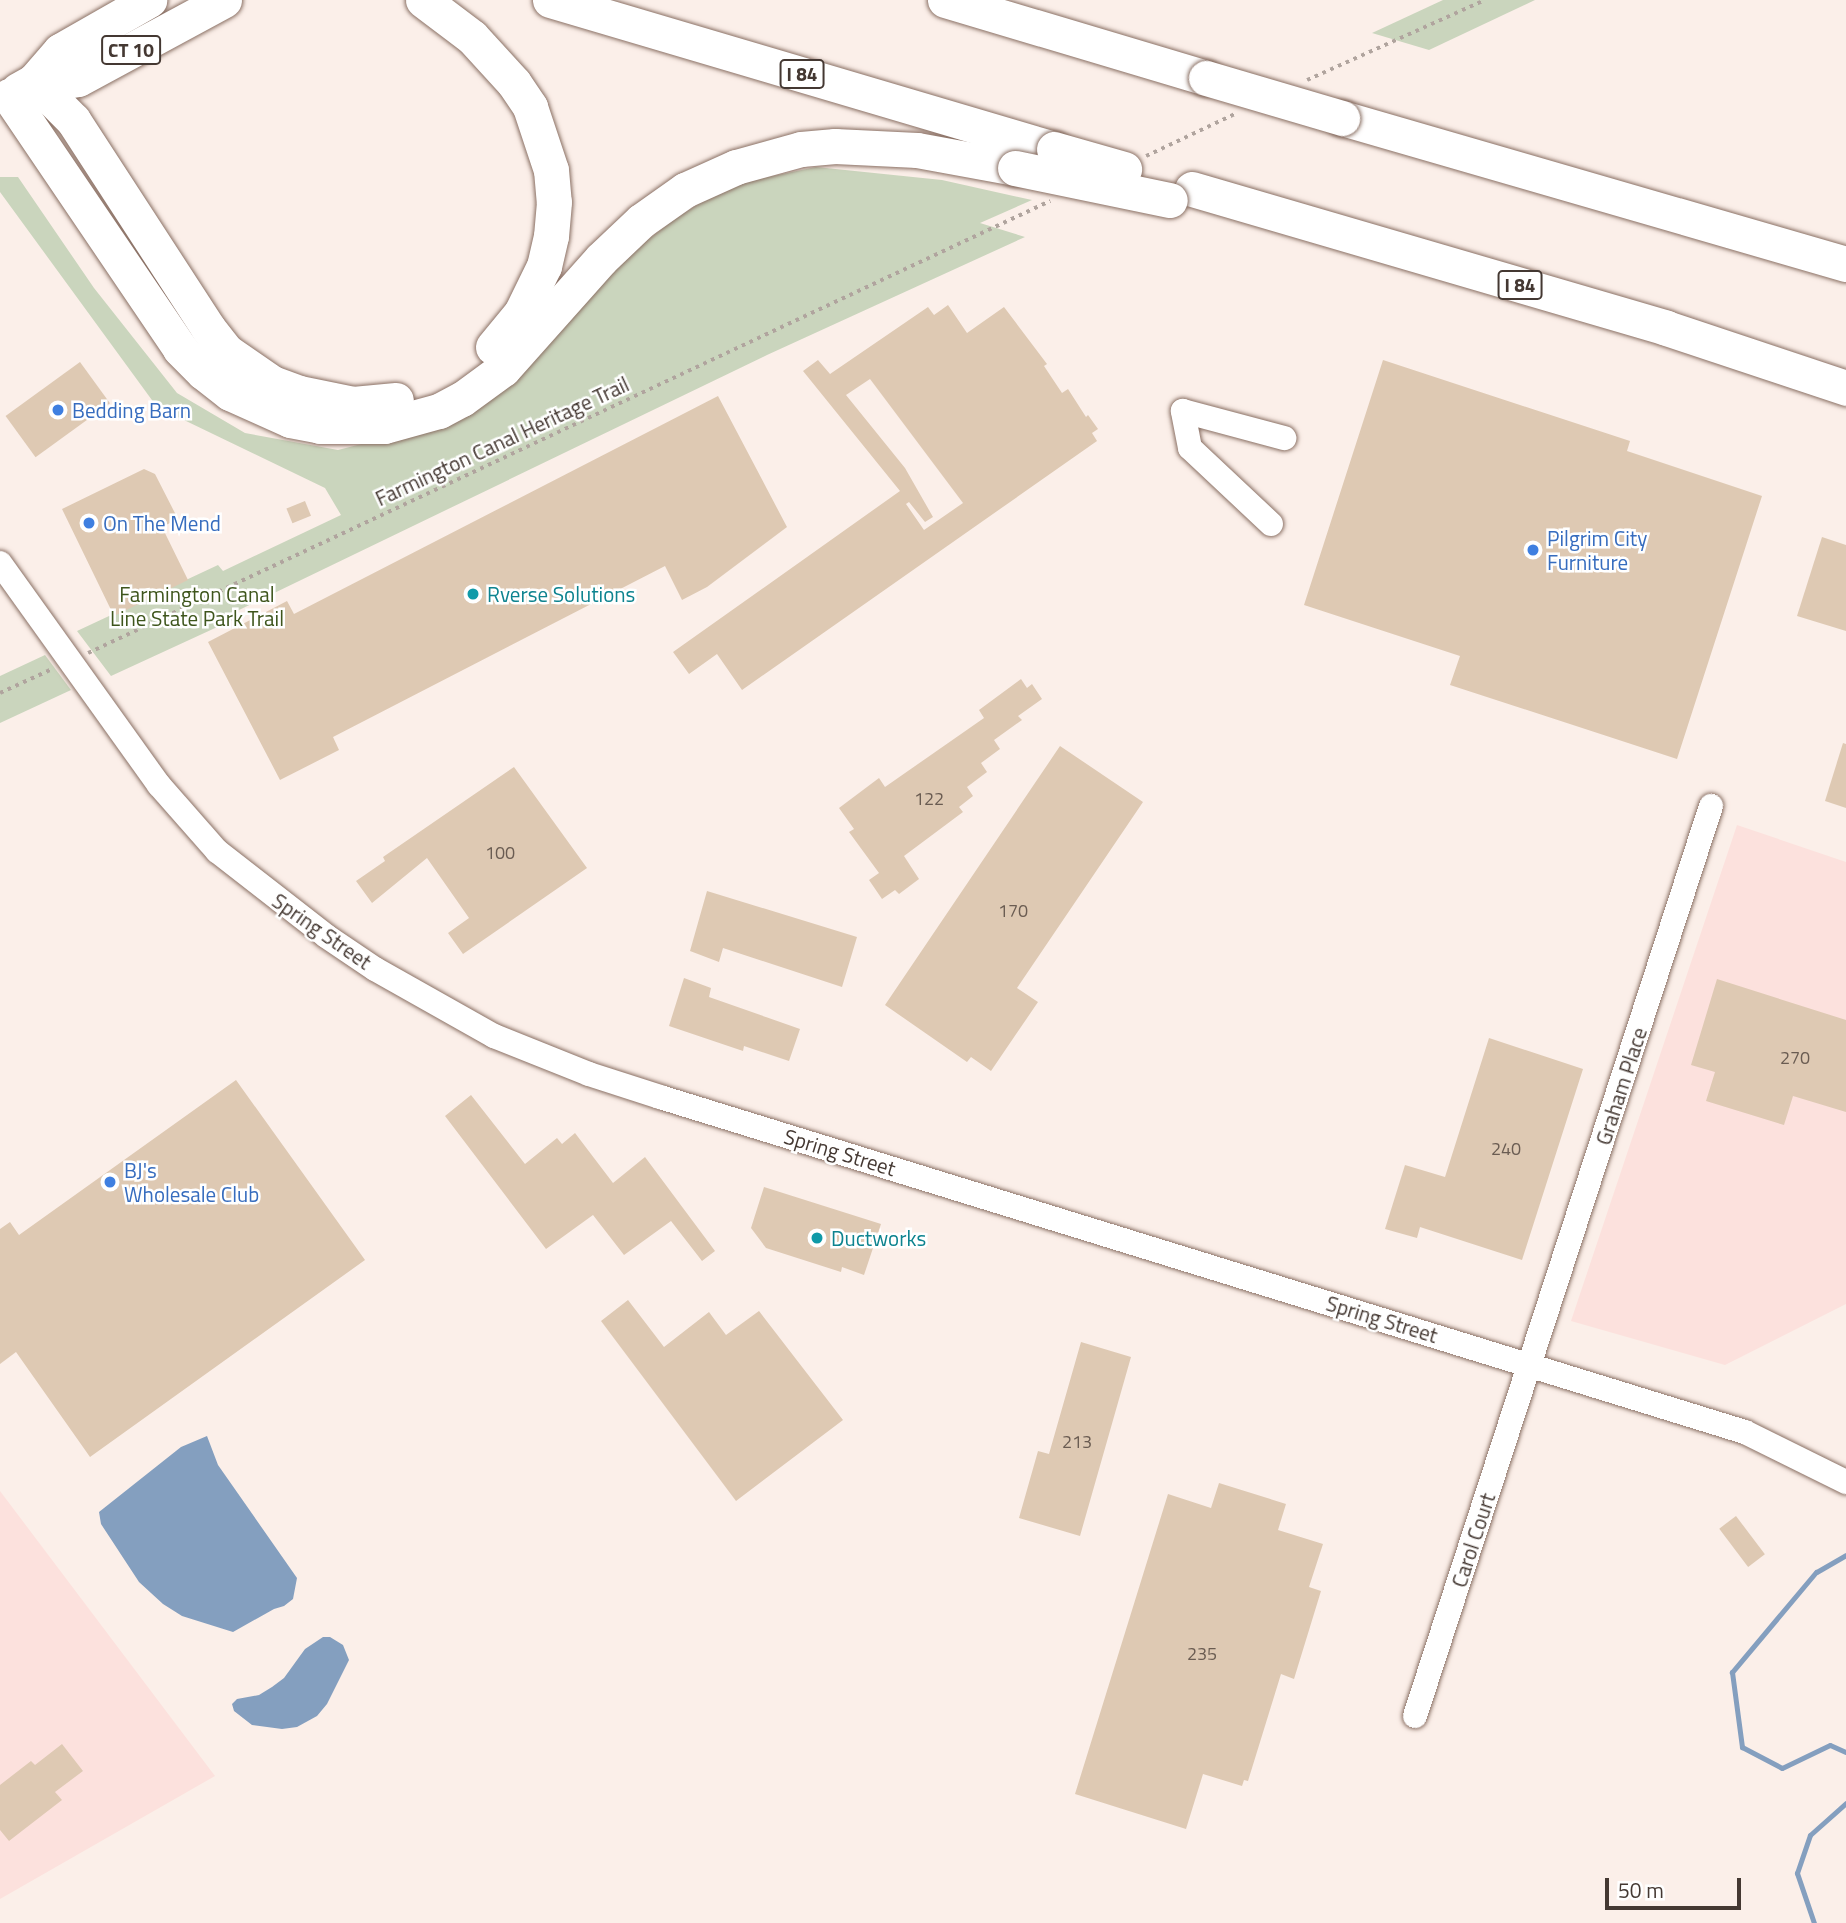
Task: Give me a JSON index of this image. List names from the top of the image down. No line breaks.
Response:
{"streets":{"highway":["CT 10","I 84"],"street":["Spring Street","Graham Place","Carol Court"],"path":["Farmington Canal Heritage Trail"]},"crossings":[["Farmington Canal Heritage Trail","Spring Street"],["Spring Street","Graham Place"],["Spring Street","Carol Court"],["Graham Place","Carol Court"]],"parks":["Farmington Canal Line State Park Trail"],"places":["Bedding Barn","On The Mend","Pilgrim City Furniture","Rverse Solutions","BJ's Wholesale Club","Ductworks"],"house_numbers":["122","100","170","270","240","213","235"],"scale_bar":"50 m"}
